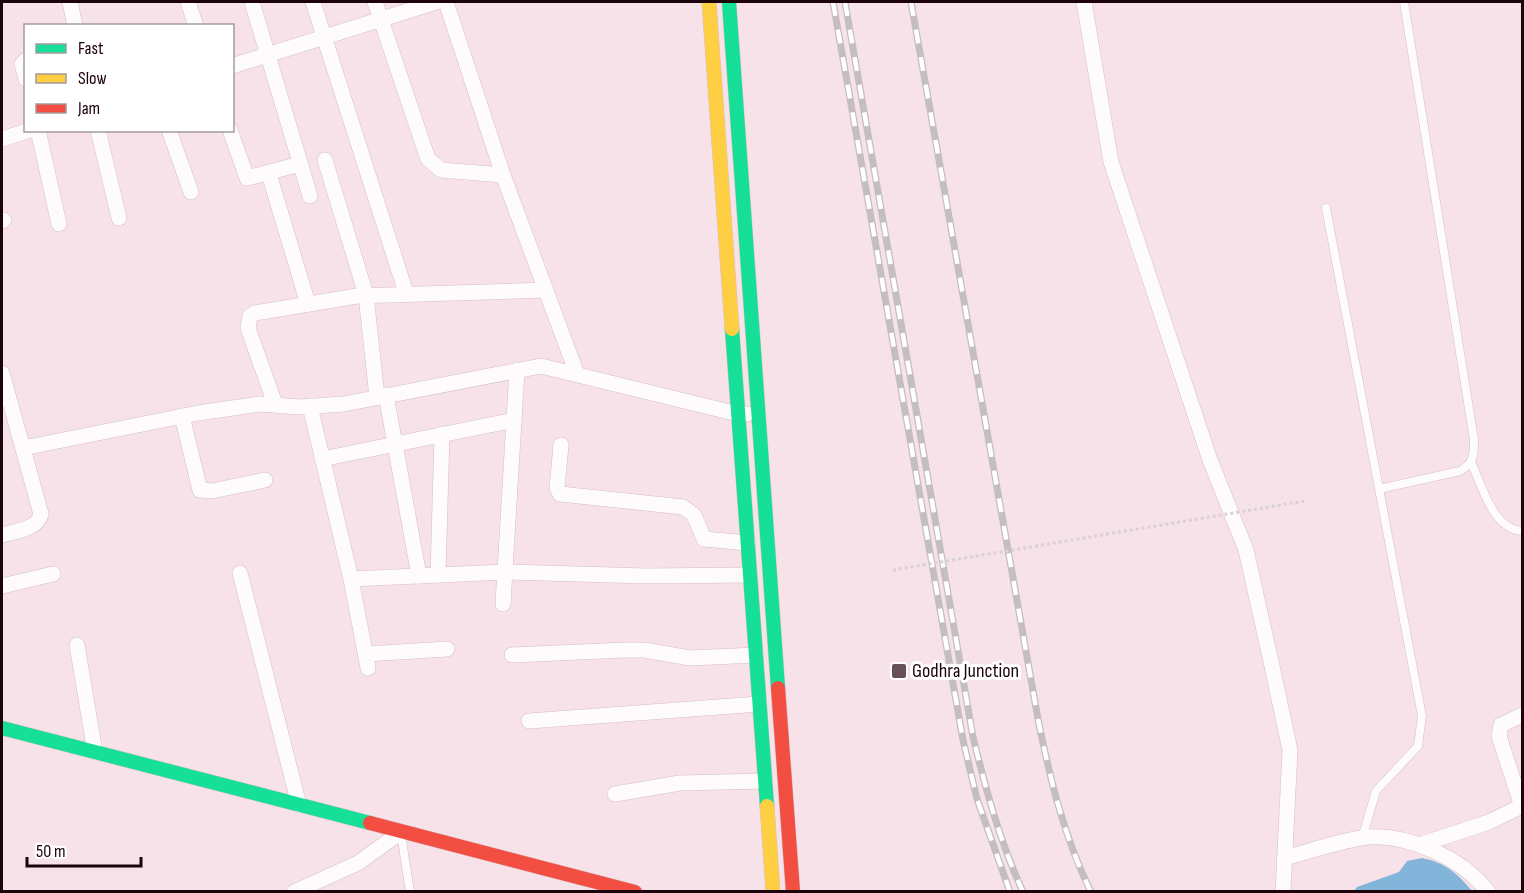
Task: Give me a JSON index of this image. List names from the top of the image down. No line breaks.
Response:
{"places":{"transit":["Godhra Junction"]},"legend":["Fast","Slow","Jam"],"scale_bar":"50 m"}
